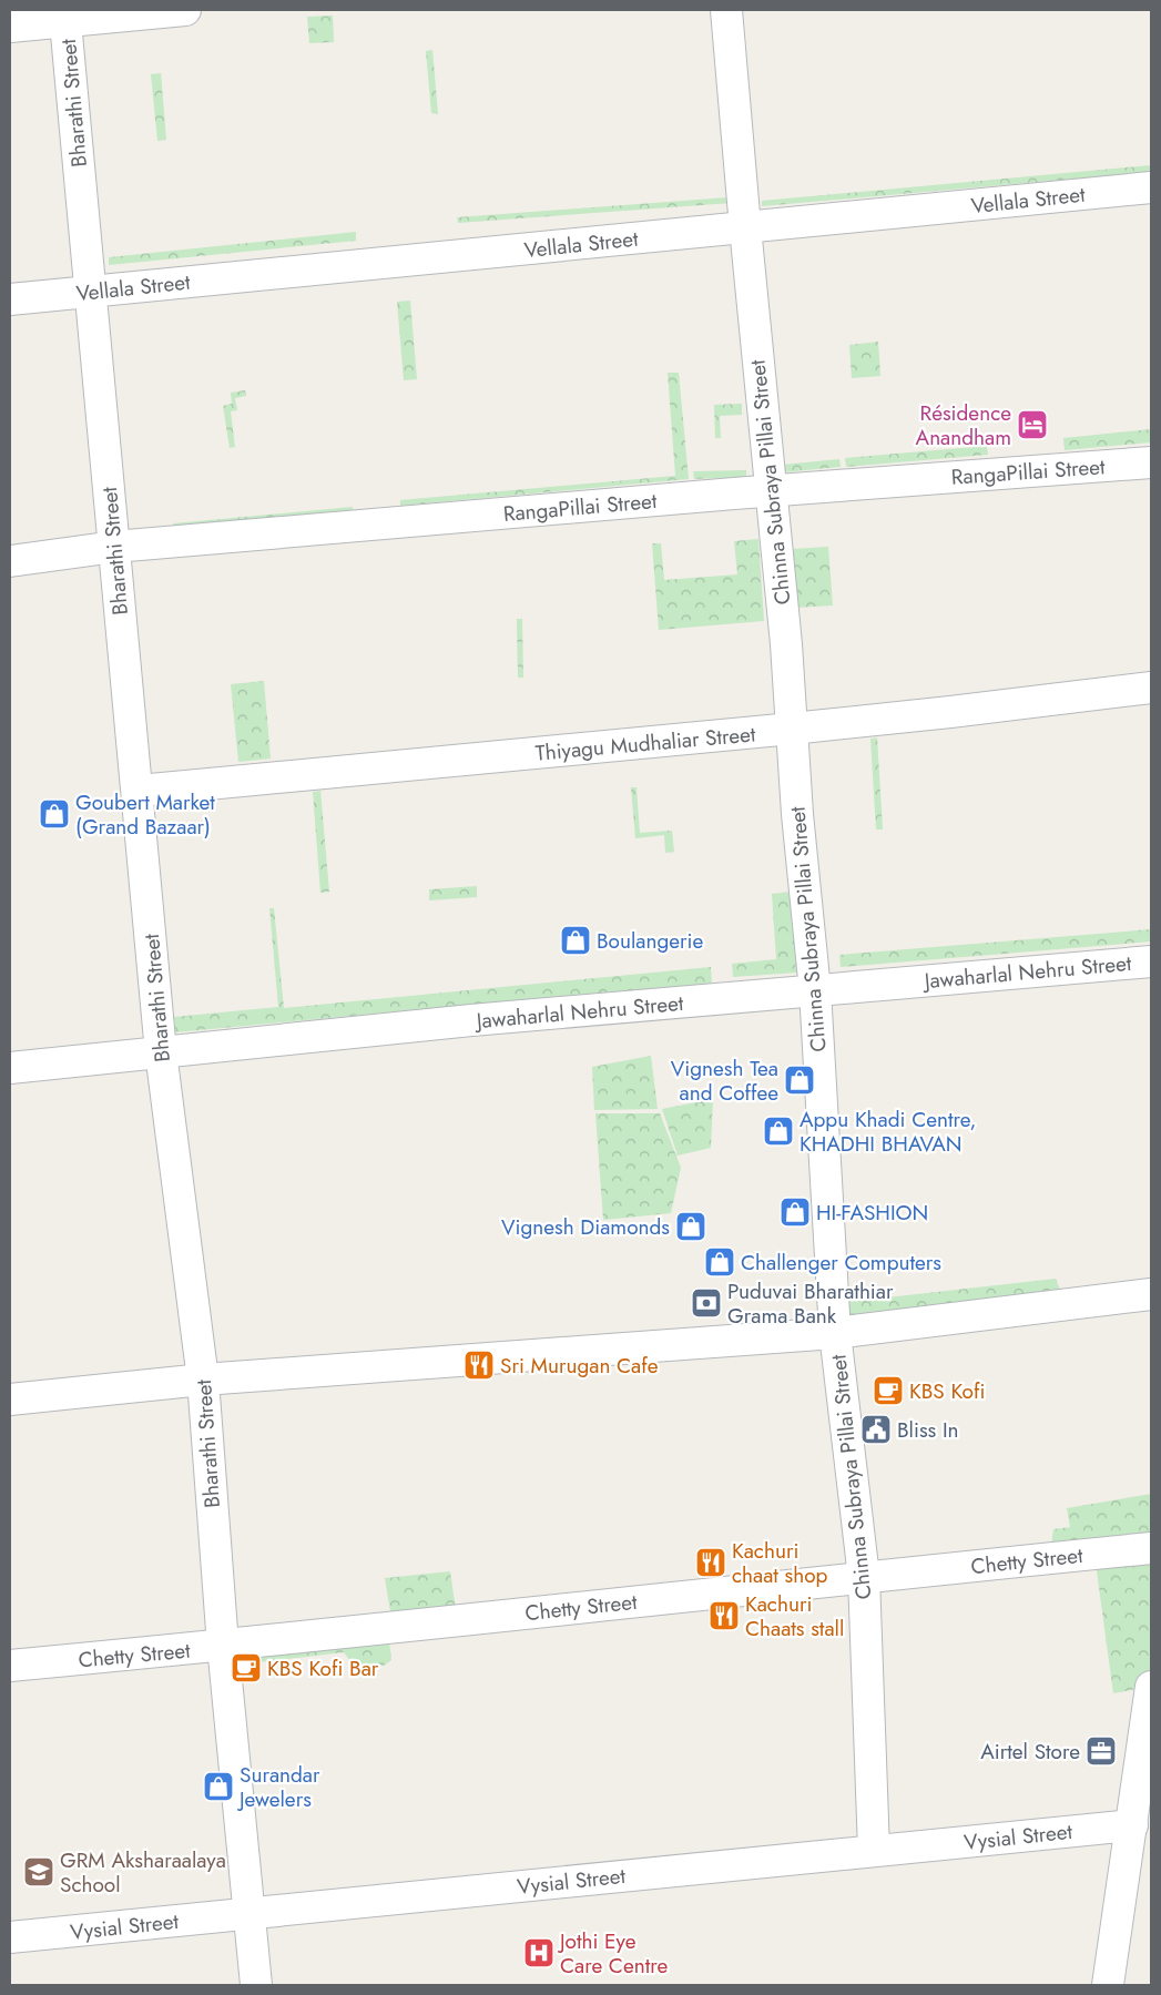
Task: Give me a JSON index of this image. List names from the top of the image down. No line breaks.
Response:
{"streets":{"street":["Bharathi Street","Vellala Street","RangaPillai Street","Chinna Subraya Pillai Street","Thiyagu Mudhaliar Street","Jawaharlal Nehru Street","Chetty Street","Vysial Street"]},"crossings":[["Bharathi Street","Vellala Street"],["Bharathi Street","RangaPillai Street"],["Bharathi Street","Thiyagu Mudhaliar Street"],["Bharathi Street","Jawaharlal Nehru Street"],["Bharathi Street","Chetty Street"],["Bharathi Street","Vysial Street"],["Vellala Street","Chinna Subraya Pillai Street"],["RangaPillai Street","Chinna Subraya Pillai Street"],["Chinna Subraya Pillai Street","Thiyagu Mudhaliar Street"],["Chinna Subraya Pillai Street","Jawaharlal Nehru Street"],["Chinna Subraya Pillai Street","Chetty Street"],["Chinna Subraya Pillai Street","Vysial Street"]],"places":{"hotel":["Résidence Anandham"],"shop":["Goubert Market (Grand Bazaar)","Boulangerie","Vignesh Tea and Coffee","Appu Khadi Centre, KHADHI BHAVAN","HI-FASHION","Vignesh Diamonds","Challenger Computers","Surandar Jewelers"],"bank":["Puduvai Bharathiar Grama Bank"],"restaurant":["Sri Murugan Cafe","Kachuri chaat shop","Kachuri Chaats stall"],"cafe":["KBS Kofi","KBS Kofi Bar"],"public building":["Bliss In"],"office":["Airtel Store"],"school or university":["GRM Aksharaalaya School"],"hospital":["Jothi Eye Care Centre"]}}
